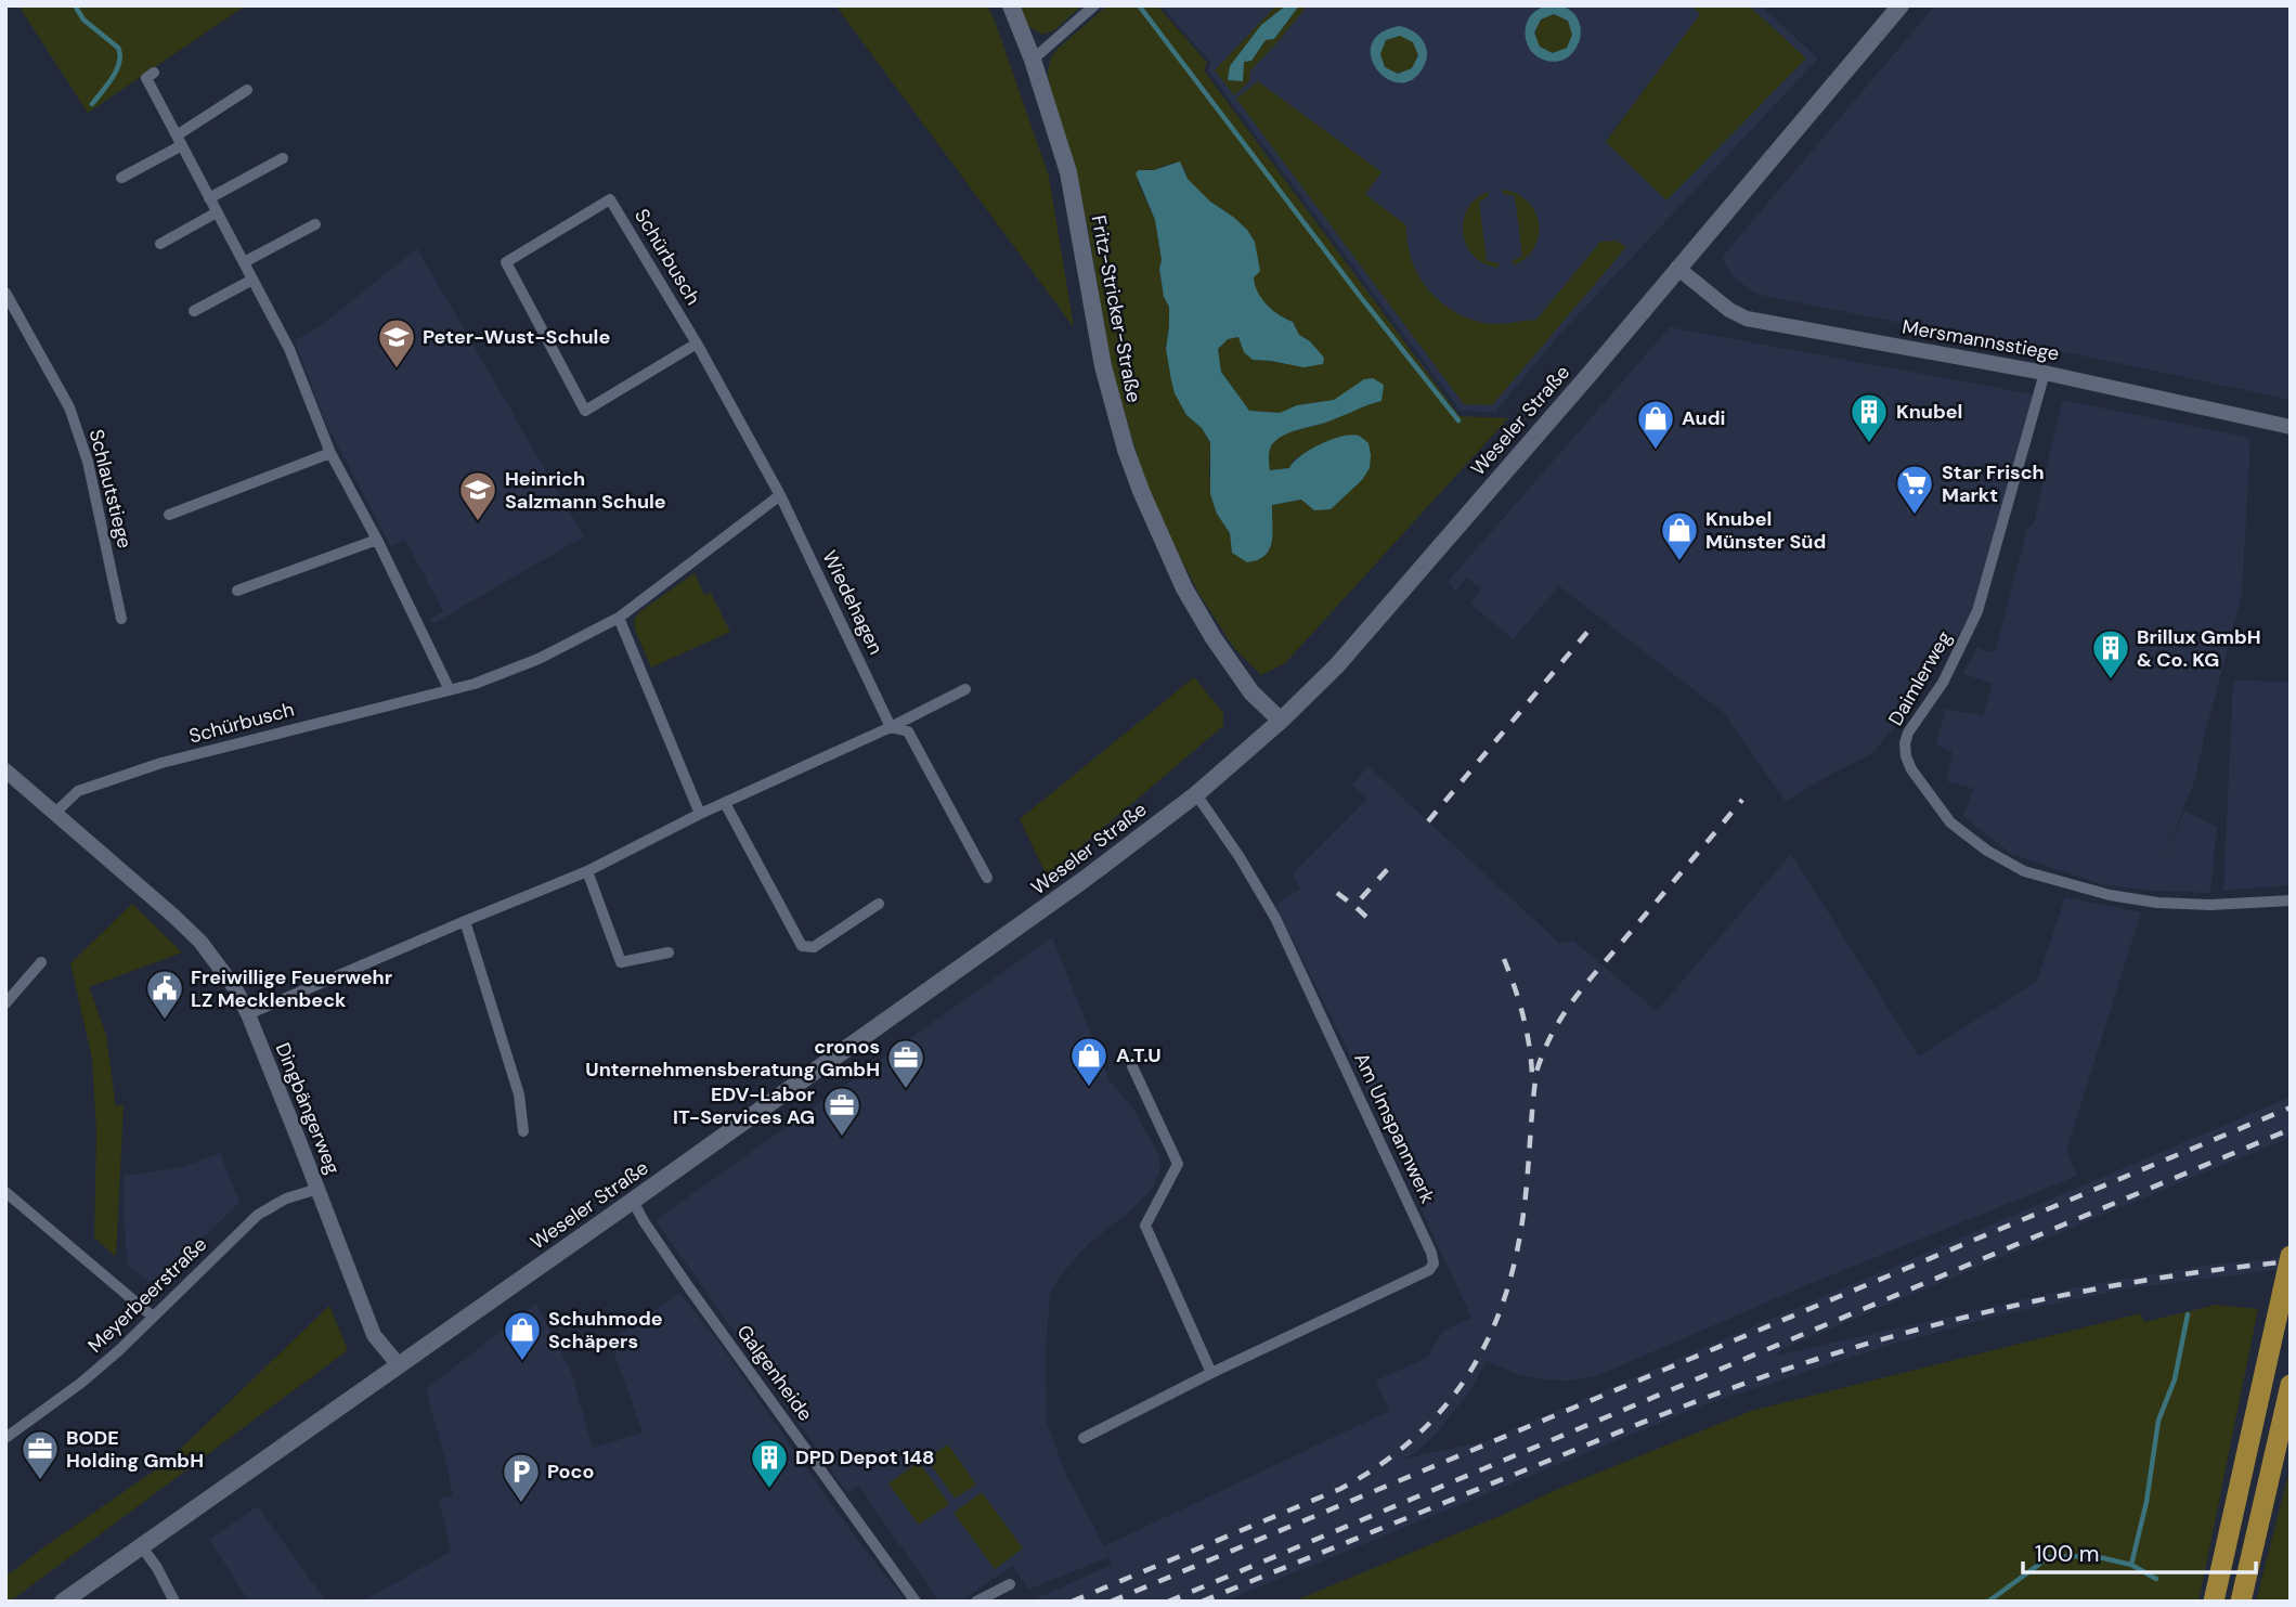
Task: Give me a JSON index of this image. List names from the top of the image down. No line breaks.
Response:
{"streets":{"main road":["Fritz-Stricker-Straße","Weseler Straße"],"street":["Schürbusch","Mersmannsstiege","Schlautstiege","Wiedehagen","Daimlerweg","Dingbängerweg","Am Umspannwerk","Meyerbeerstraße","Galgenheide"]},"crossings":[["Schürbusch","Wiedehagen"],["Schürbusch","Dingbängerweg"],["Fritz-Stricker-Straße","Weseler Straße"],["Mersmannsstiege","Weseler Straße"],["Mersmannsstiege","Daimlerweg"],["Weseler Straße","Dingbängerweg"],["Weseler Straße","Am Umspannwerk"],["Weseler Straße","Galgenheide"],["Dingbängerweg","Meyerbeerstraße"]],"places":{"school or university":["Peter-Wust-Schule","Heinrich Salzmann Schule"],"building":["Knubel","Brillux GmbH & Co. KG","DPD Depot 148"],"shop":["Audi","Knubel Münster Süd","A.T.U","Schuhmode Schäpers"],"supermarket":["Star Frisch Markt"],"public building":["Freiwillige Feuerwehr LZ Mecklenbeck"],"office":["cronos Unternehmensberatung GmbH","EDV-Labor IT-Services AG","BODE Holding GmbH"],"parking":["Poco"]},"scale_bar":"100 m"}
